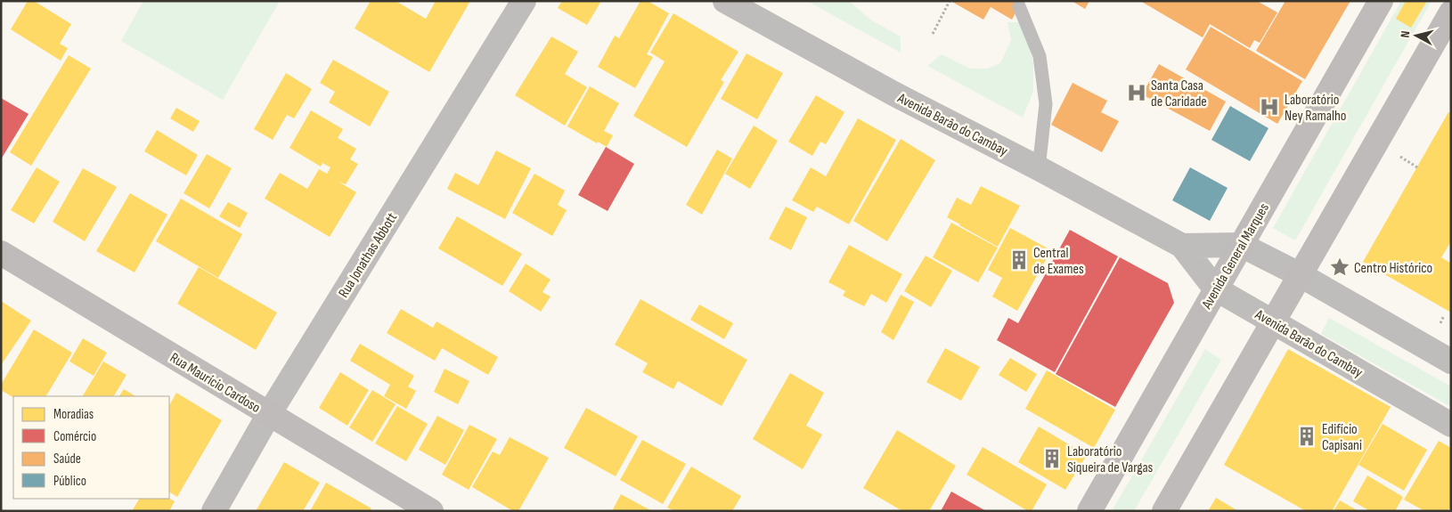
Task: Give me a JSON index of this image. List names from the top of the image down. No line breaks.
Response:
{"streets":{"main road":["Avenida General Marques","Rua Maurício Cardoso"],"street":["Avenida Barão do Cambay","Rua Jonathas Abbott"]},"crossings":[["Avenida Barão do Cambay","Avenida General Marques"],["Rua Jonathas Abbott","Rua Maurício Cardoso"]],"places":{"hospital":["Santa Casa de Caridade","Laboratório Ney Ramalho"],"building":["Central de Exames","Edifício Capisani","Laboratório Siqueira de Vargas"],"place":["Centro Histórico"]},"legend":["Moradias","Comércio","Saúde","Público"],"north":"left"}
